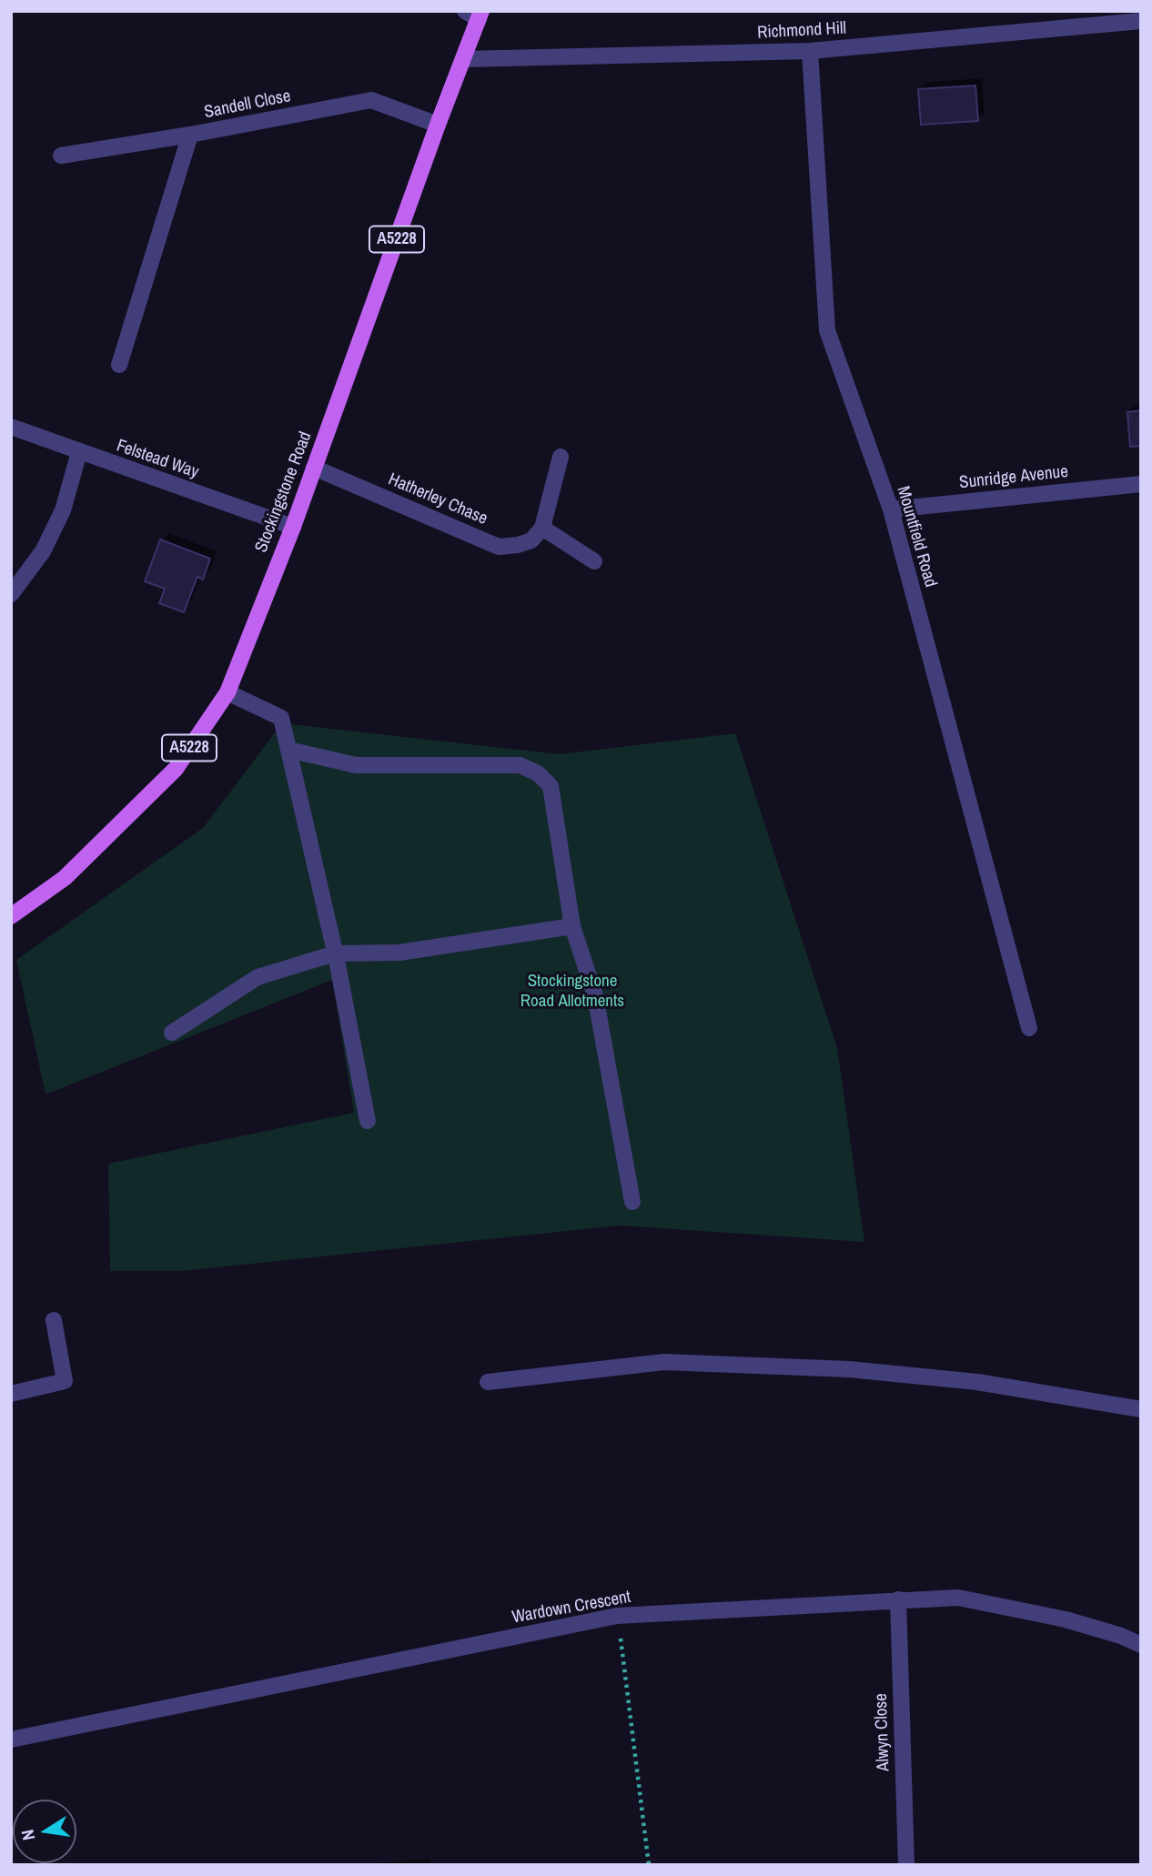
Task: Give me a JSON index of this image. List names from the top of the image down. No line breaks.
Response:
{"streets":{"main road":["A5228","Stockingstone Road"],"street":["Richmond Hill","Sandell Close","Felstead Way","Sunridge Avenue","Hatherley Chase","Mountfield Road","Wardown Crescent","Alwyn Close"]},"crossings":[["Richmond Hill","Stockingstone Road"],["Richmond Hill","Mountfield Road"],["Sandell Close","Stockingstone Road"],["Felstead Way","Stockingstone Road"],["Sunridge Avenue","Mountfield Road"],["Stockingstone Road","Hatherley Chase"],["Wardown Crescent","Alwyn Close"]],"parks":["Stockingstone Road Allotments"],"north":"left"}
